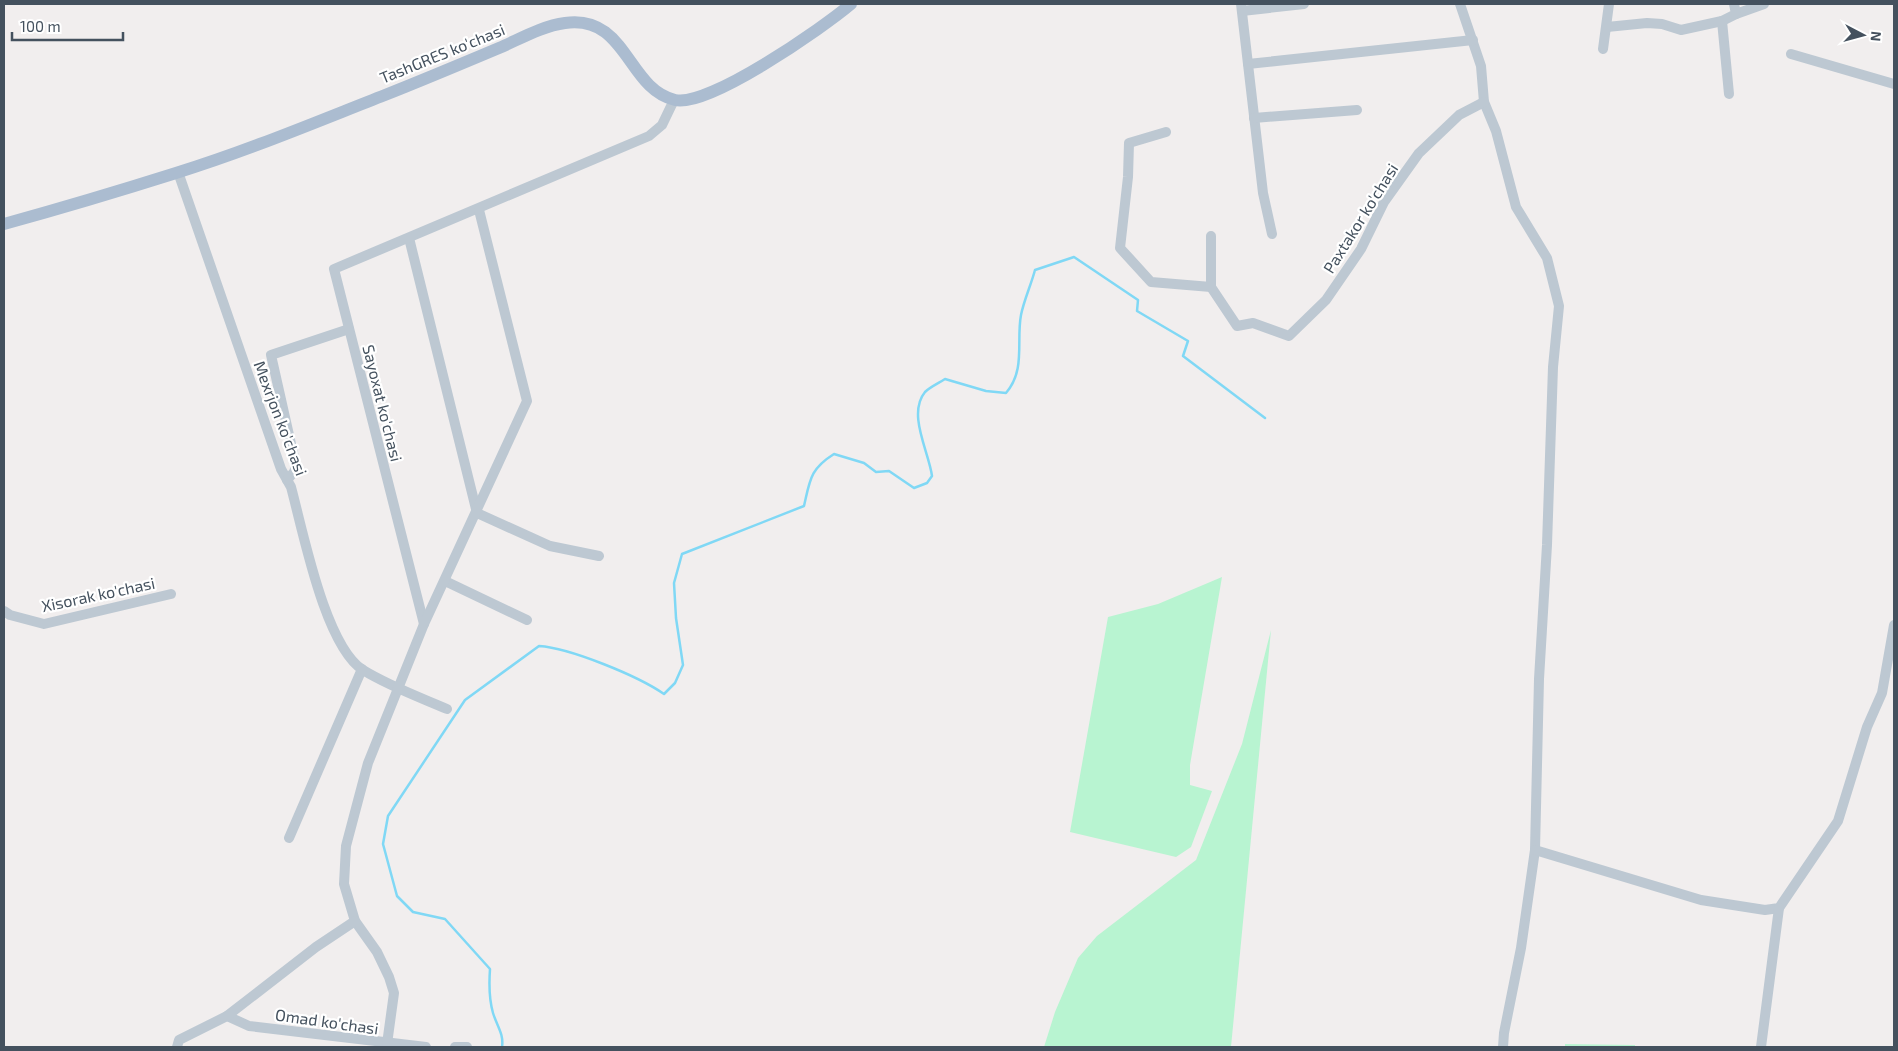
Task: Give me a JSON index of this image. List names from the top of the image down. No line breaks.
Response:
{"streets":{"main road":["TashGRES ko'chasi"],"street":["Paxtakor ko'chasi","Sayoxat ko'chasi","Mexrjon ko'chasi","Xisorak ko'chasi","Omad ko'chasi"]},"crossings":[["TashGRES ko'chasi","Sayoxat ko'chasi"],["TashGRES ko'chasi","Mexrjon ko'chasi"]],"scale_bar":"100 m","north":"right"}
